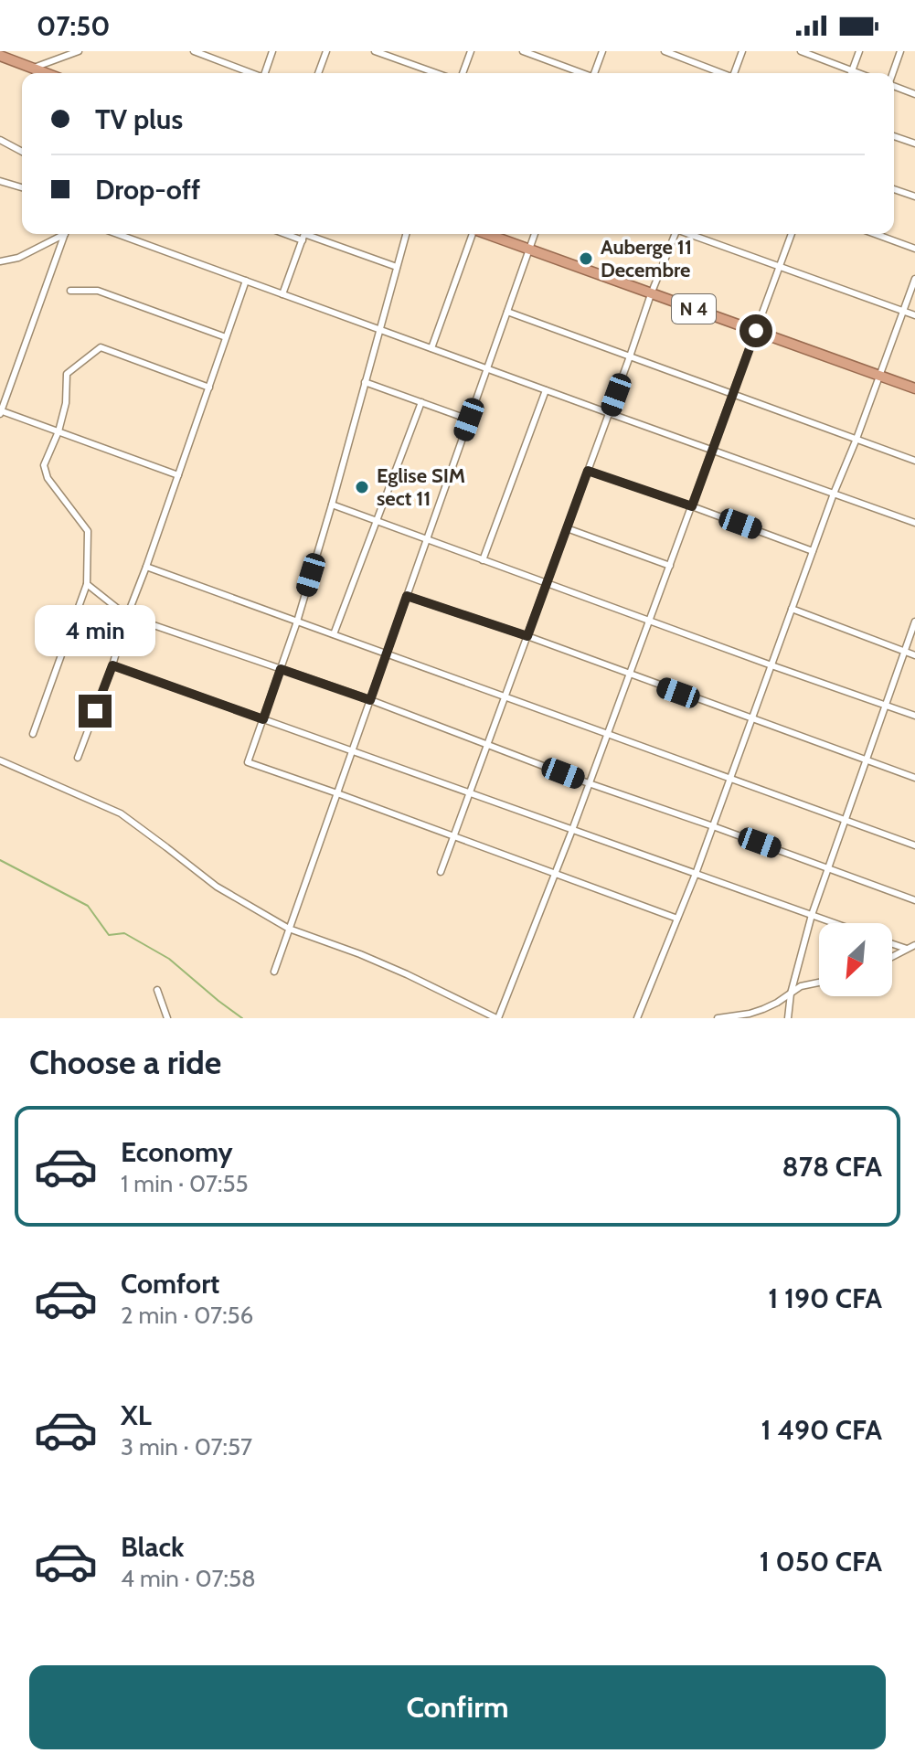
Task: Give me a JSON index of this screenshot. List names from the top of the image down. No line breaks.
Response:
{"streets":{"highway":["N 4"]},"places":["Auberge 11 Decembre","Eglise SIM sect 11"],"north":"bottom left","page":{"status":"07:50","banner":["TV plus","Drop-off"],"bubble":"4 min","heading":"Choose a ride","list":[{"name":"Economy","note":"1 min · 07:55","value":"878 CFA"},{"name":"Comfort","note":"2 min · 07:56","value":"1 190 CFA"},{"name":"XL","note":"3 min · 07:57","value":"1 490 CFA"},{"name":"Black","note":"4 min · 07:58","value":"1 050 CFA"}],"buttons":"Confirm"}}
